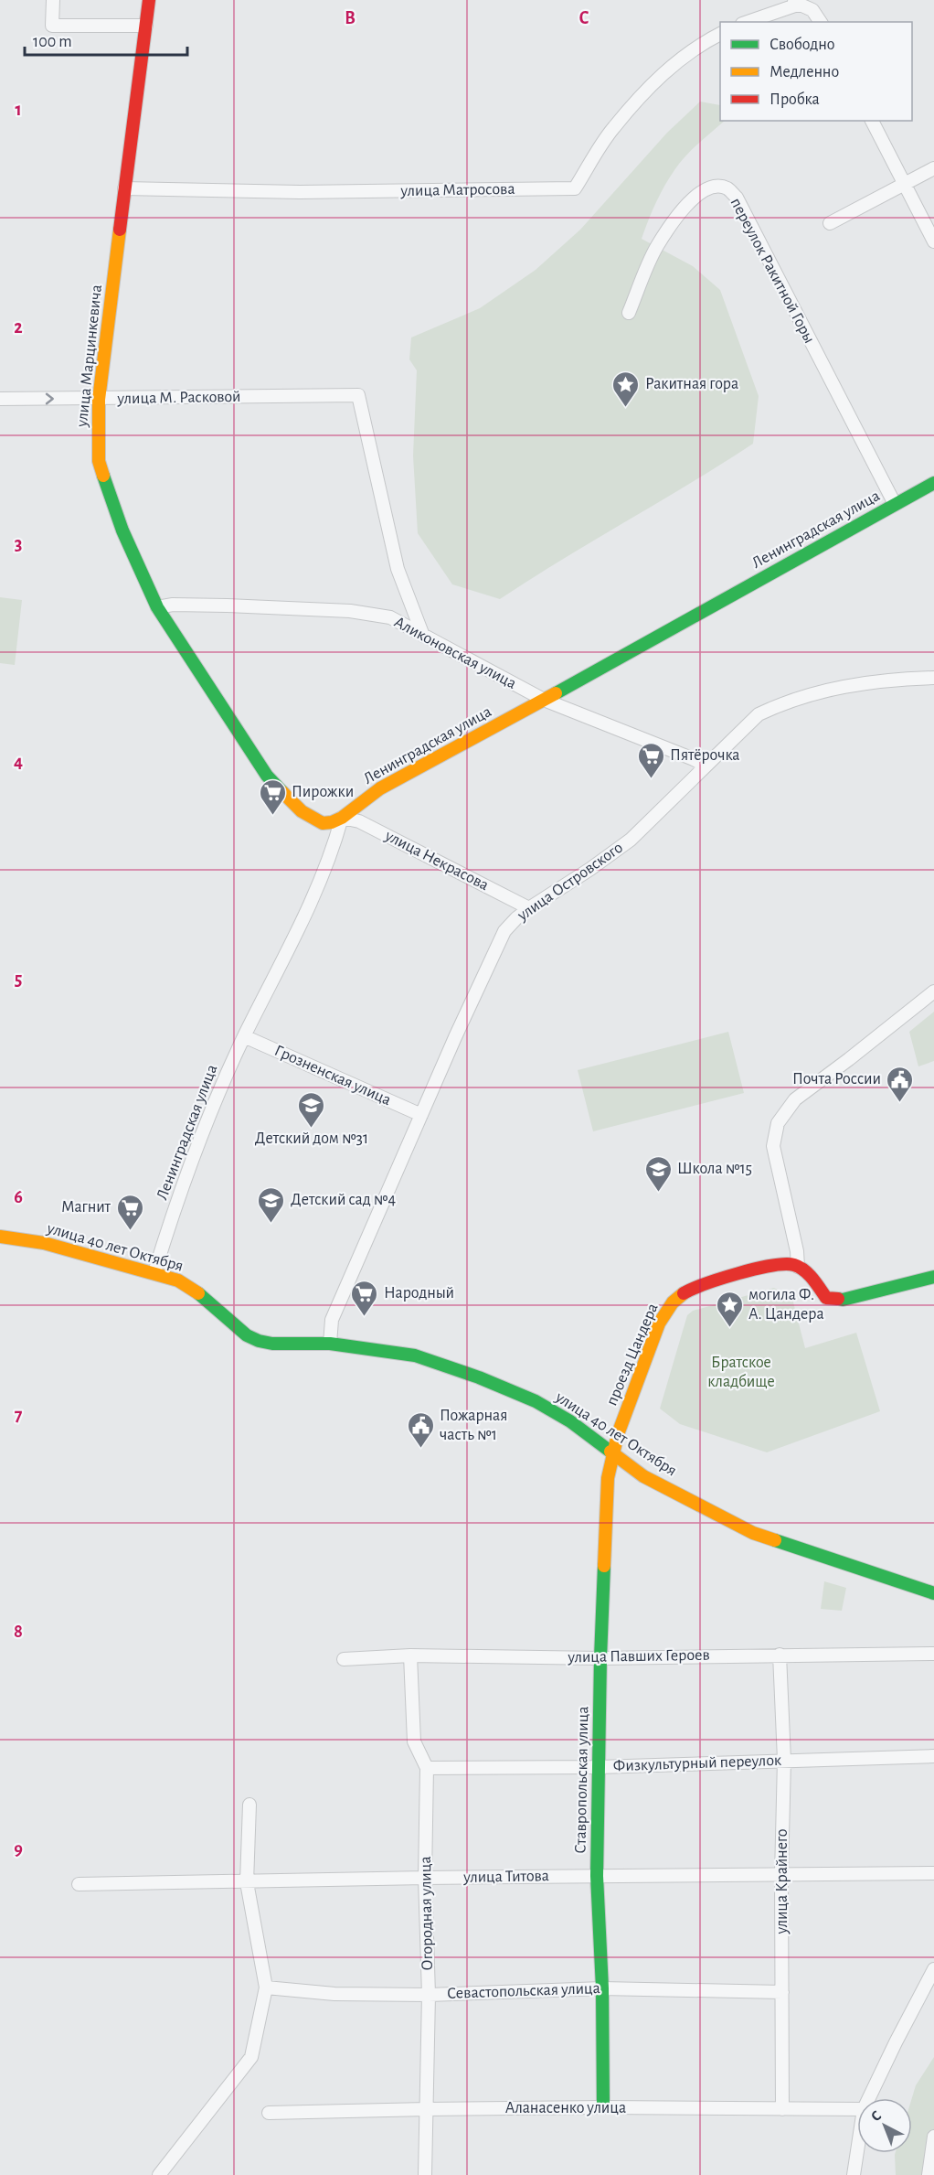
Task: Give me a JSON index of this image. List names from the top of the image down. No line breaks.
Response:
{"streets":{"street":["улица Матросова","переулок Ракитной Горы","улица Марцинкевича","улица М. Расковой","Ленинградская улица","Аликоновская улица","улица Некрасова","улица Островского","Грозненская улица","улица 40 лет Октября","проезд Цандера","улица Павших Героев","Физкультурный переулок","Ставропольская улица","улица Титова","улица Крайнего","Огородная улица","Севастопольская улица","Аланасенко улица"]},"crossings":[["улица Матросова","улица Марцинкевича"],["переулок Ракитной Горы","Ленинградская улица"],["улица Марцинкевича","улица М. Расковой"],["улица Марцинкевича","Ленинградская улица"],["улица Марцинкевича","Аликоновская улица"],["улица Марцинкевича","улица Некрасова"],["улица М. Расковой","Аликоновская улица"],["Ленинградская улица","Аликоновская улица"],["Ленинградская улица","улица Некрасова"],["Ленинградская улица","Грозненская улица"],["Ленинградская улица","улица 40 лет Октября"],["Аликоновская улица","улица Островского"],["улица Некрасова","улица Островского"],["улица Островского","Грозненская улица"],["улица Островского","улица 40 лет Октября"],["улица 40 лет Октября","проезд Цандера"],["улица 40 лет Октября","Ставропольская улица"],["проезд Цандера","Ставропольская улица"],["улица Павших Героев","Ставропольская улица"],["улица Павших Героев","улица Крайнего"],["улица Павших Героев","Огородная улица"],["Физкультурный переулок","Ставропольская улица"],["Физкультурный переулок","улица Крайнего"],["Физкультурный переулок","Огородная улица"],["Ставропольская улица","улица Титова"],["Ставропольская улица","Севастопольская улица"],["Ставропольская улица","Аланасенко улица"],["улица Титова","улица Крайнего"],["улица Титова","Огородная улица"],["улица Крайнего","Севастопольская улица"],["улица Крайнего","Аланасенко улица"],["Огородная улица","Севастопольская улица"],["Огородная улица","Аланасенко улица"]],"parks":["Братское кладбище"],"places":{"place":["Ракитная гора","могила Ф. А. Цандера"],"supermarket":["Пятёрочка","Пирожки","Магнит","Народный"],"public building":["Почта России","Пожарная часть №1"],"school or university":["Детский дом №31","Школа №15","Детский сад №4"]},"legend":["Свободно","Медленно","Пробка"],"scale_bar":"100 m","north":"top left","grid":{"columns":["B","C"],"rows":["1","2","3","4","5","6","7","8","9"]}}
